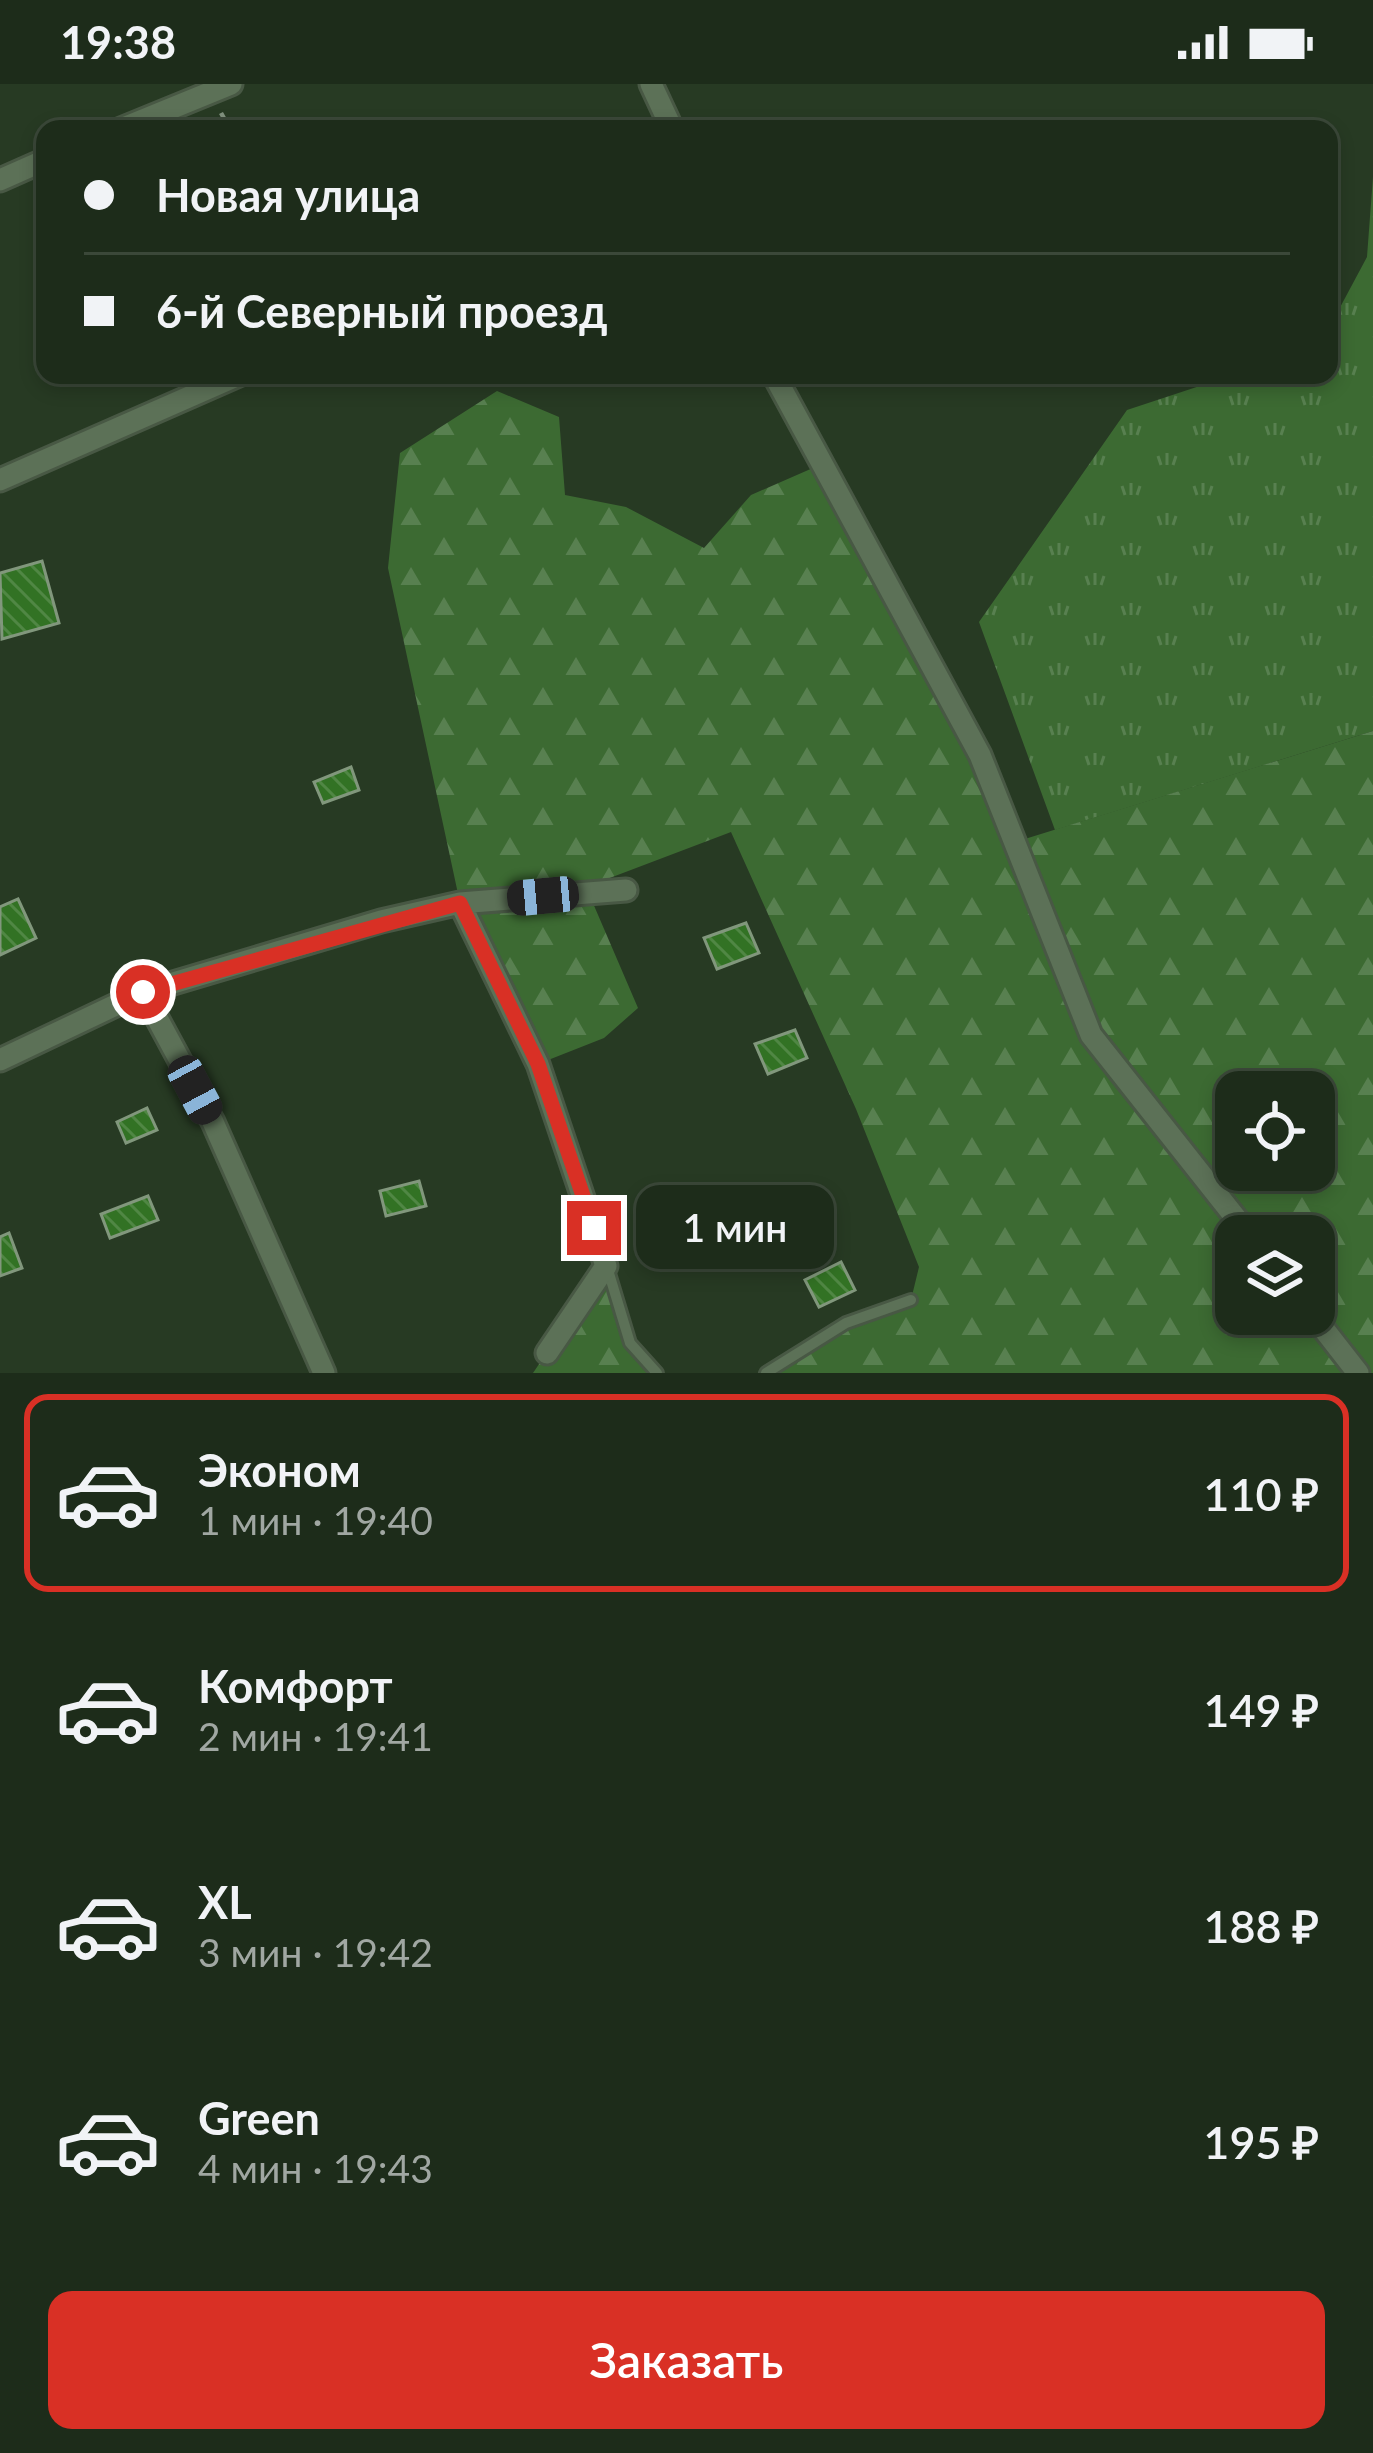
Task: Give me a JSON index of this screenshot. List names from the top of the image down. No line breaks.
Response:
{"page":{"status":"19:38","banner":["Новая улица","6-й Северный проезд"],"bubble":"1 мин","list":[{"name":"Эконом","note":"1 мин · 19:40","value":"110 ₽"},{"name":"Комфорт","note":"2 мин · 19:41","value":"149 ₽"},{"name":"XL","note":"3 мин · 19:42","value":"188 ₽"},{"name":"Green","note":"4 мин · 19:43","value":"195 ₽"}],"buttons":"Заказать"}}
